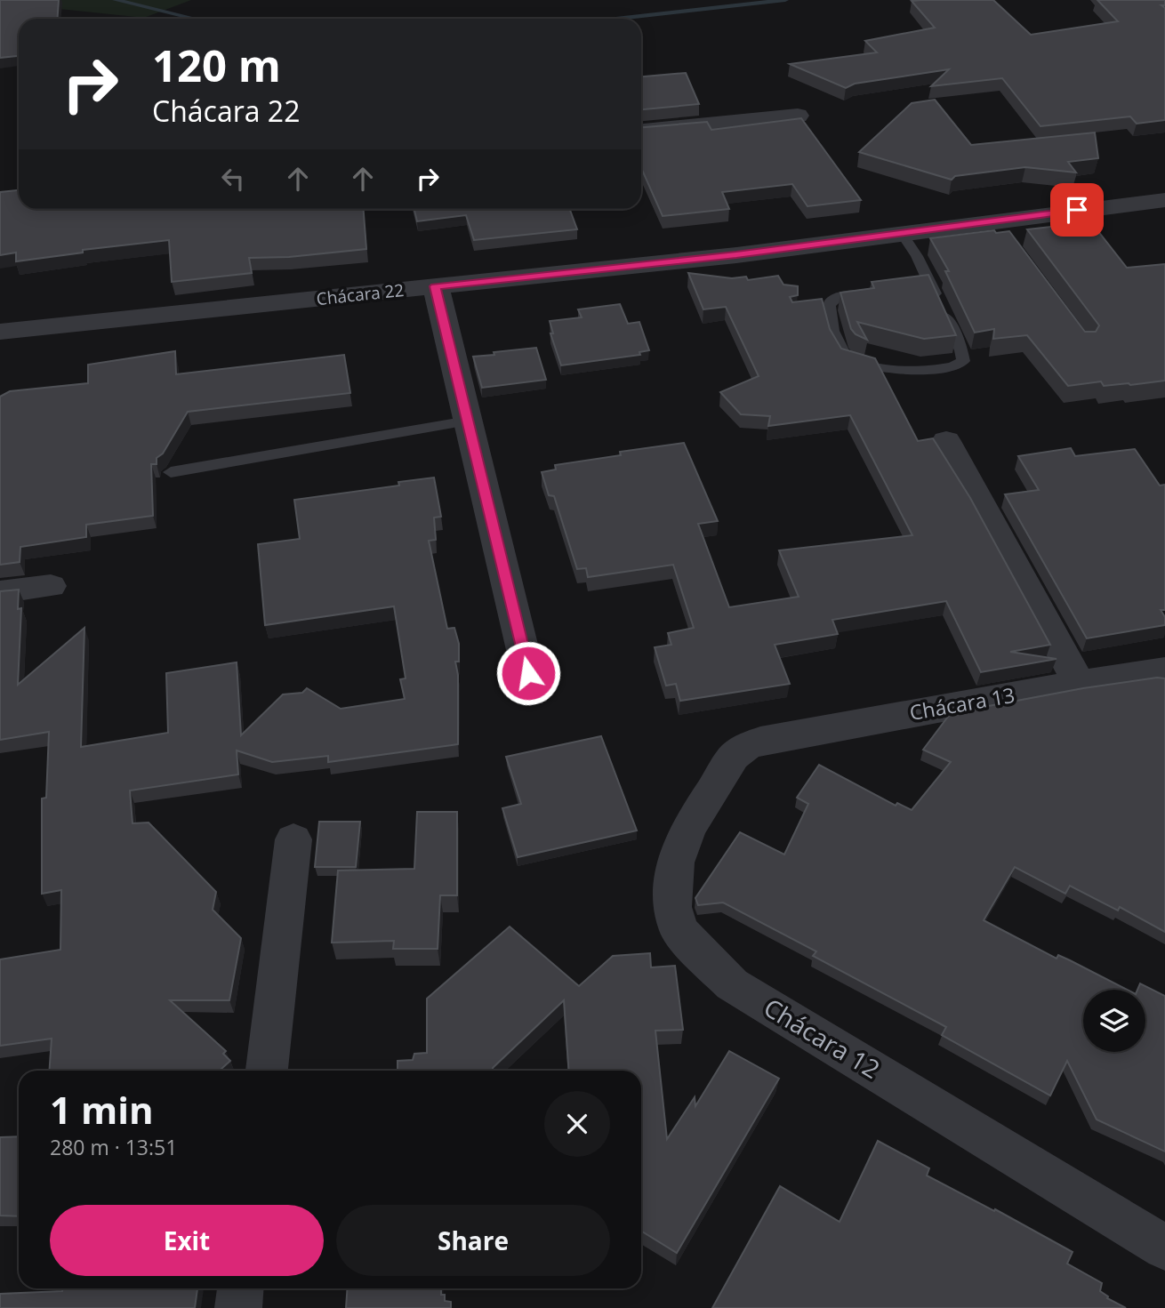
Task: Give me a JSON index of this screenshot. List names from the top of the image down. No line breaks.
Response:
{"streets":{"street":["Chácara 22","Chácara 13","Chácara 12"]},"crossings":[["Chácara 13","Chácara 12"]],"page":{"turn":["120 m","Chácara 22"],"heading":["1 min","280 m · 13:51"],"buttons":["Exit","Share"]}}
